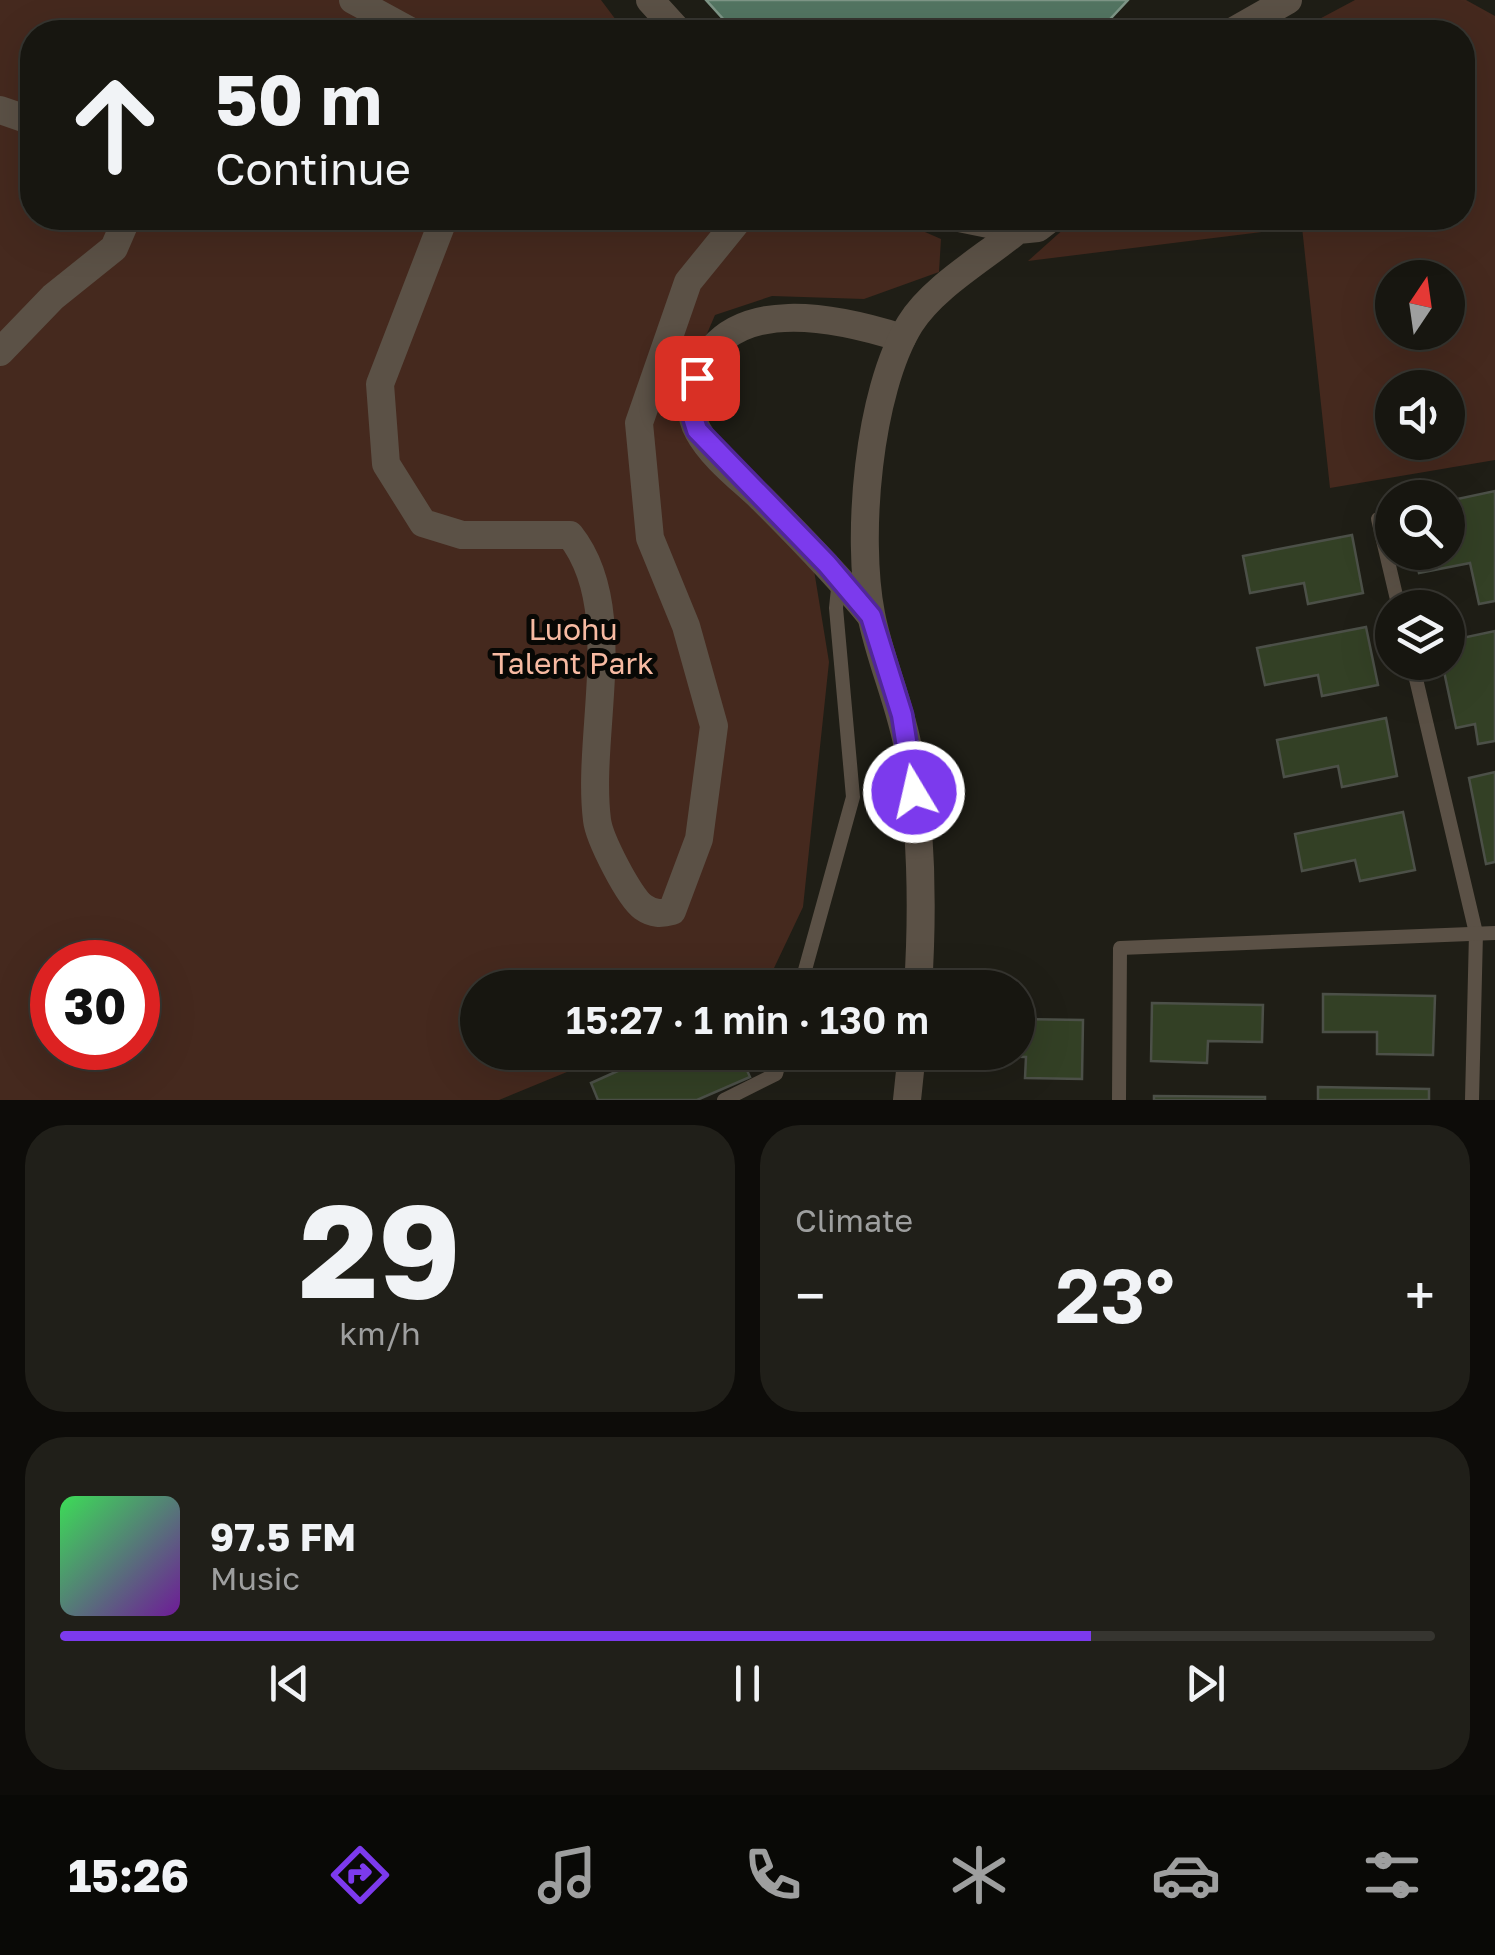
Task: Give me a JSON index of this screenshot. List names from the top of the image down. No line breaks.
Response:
{"parks":["Luohu Talent Park"],"north":"top","page":{"turn":["50 m","Continue"],"limit":"30","trip":"15:27 · 1 min · 130 m","tile":[["29","km/h"],"Climate"],"heat":["−","23°","+"],"song":["97.5 FM","Music"],"tabs":"15:26"}}
